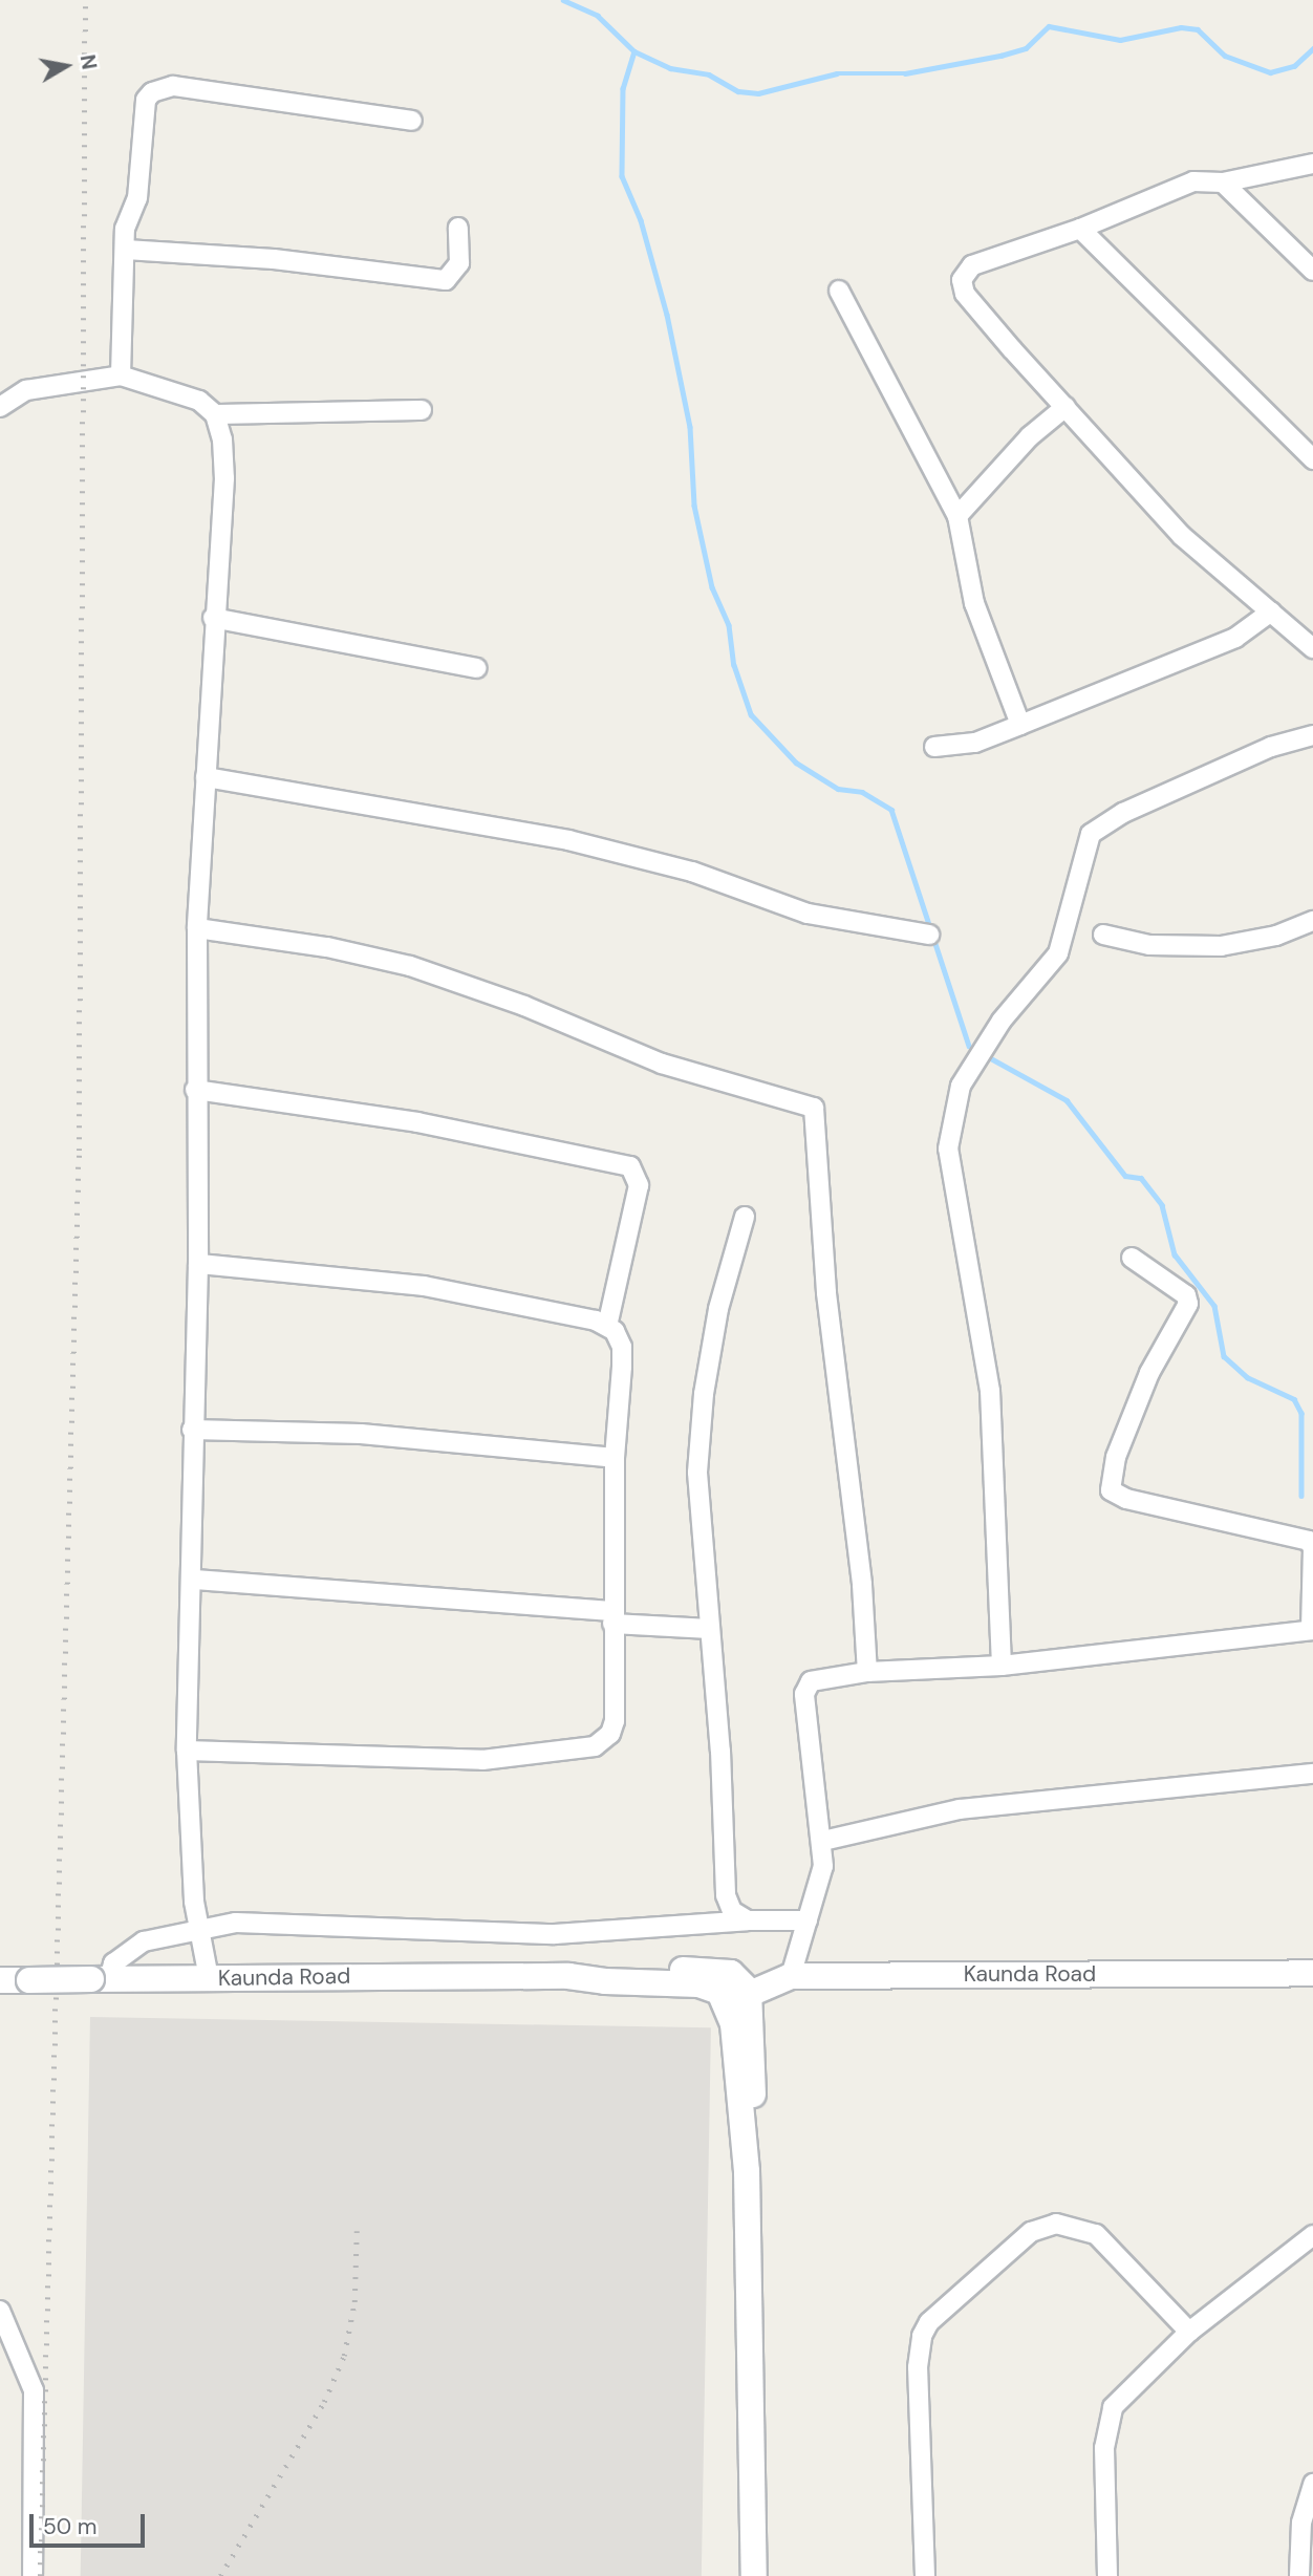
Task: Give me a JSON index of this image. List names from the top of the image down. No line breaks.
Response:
{"streets":{"main road":["Kaunda Road"]},"scale_bar":"50 m","north":"right"}
